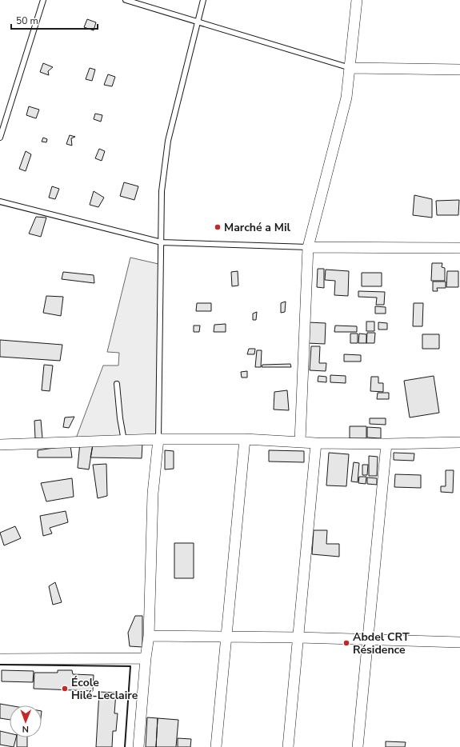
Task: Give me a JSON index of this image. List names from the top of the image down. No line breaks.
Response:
{"places":["Marché a Mil","Abdel CRT Résidence","École Hilé-Leclaire"],"scale_bar":"50 m","north":"bottom"}
